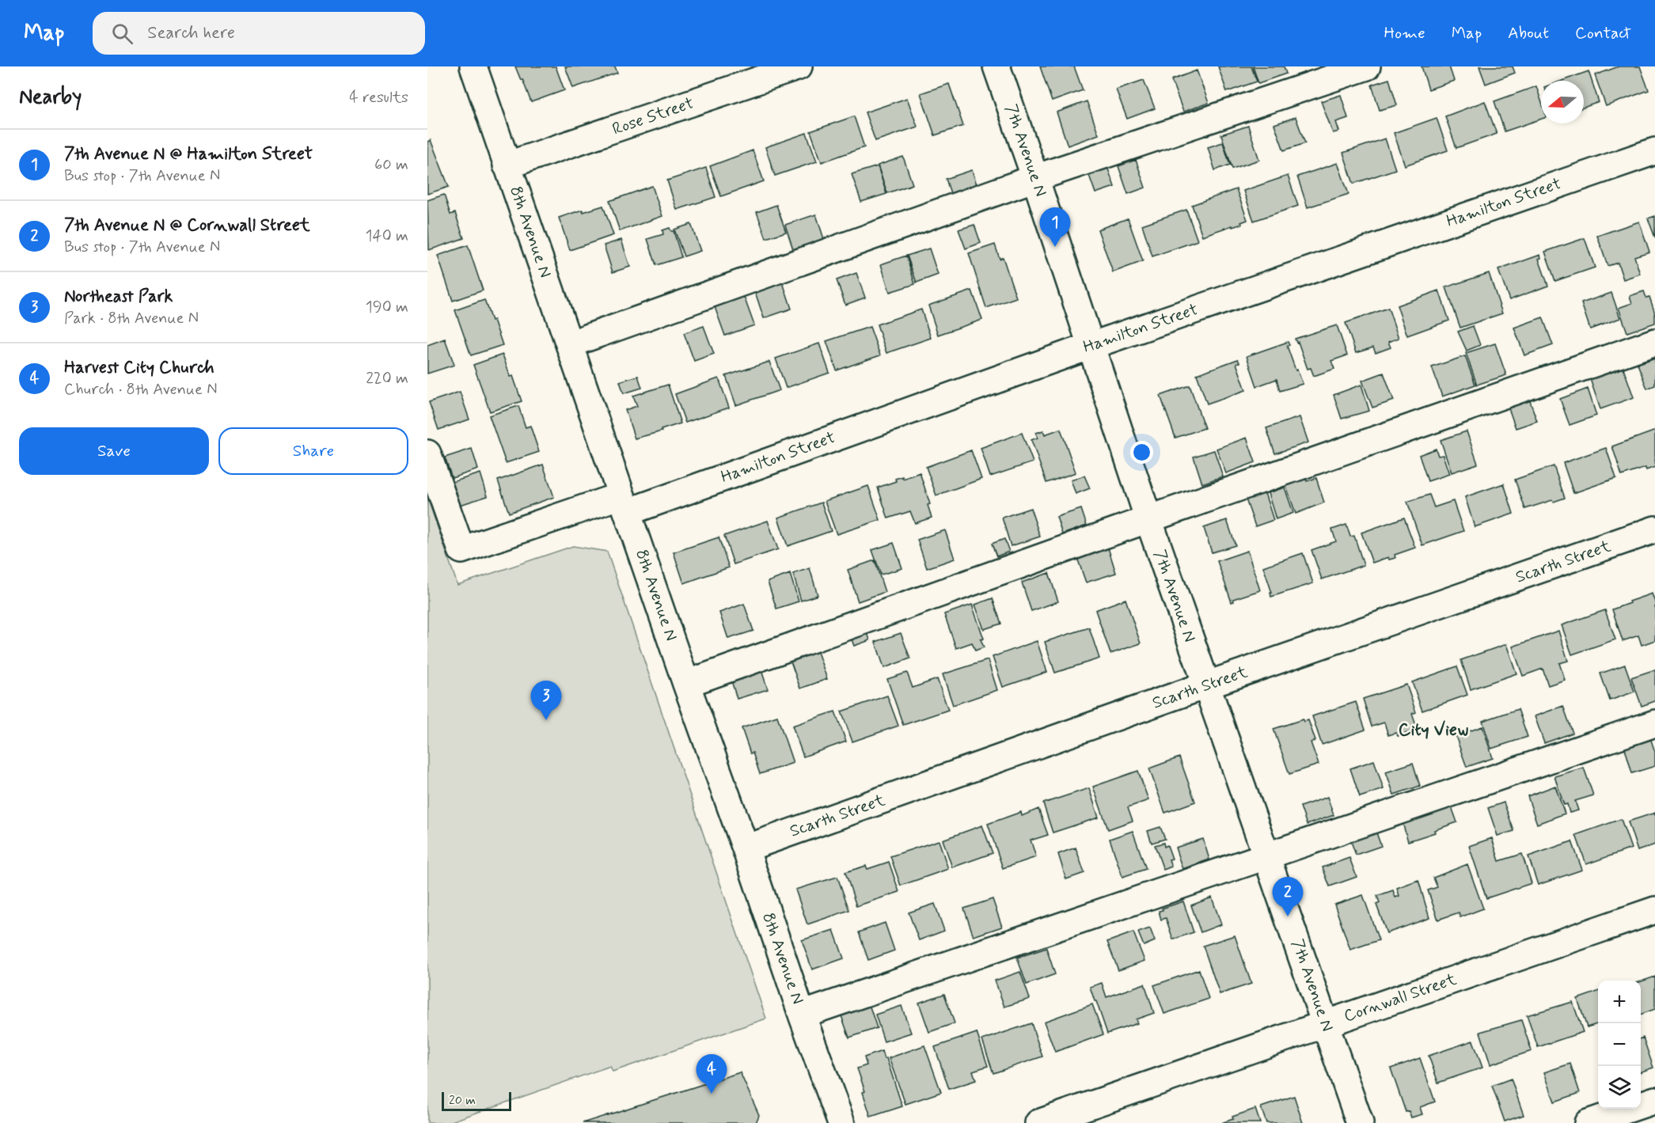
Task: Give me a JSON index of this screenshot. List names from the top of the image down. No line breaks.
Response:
{"streets":{"street":["Rose Street","7th Avenue N","Hamilton Street","8th Avenue N","Scarth Street","Cornwall Street"]},"crossings":[["Rose Street","8th Avenue N"],["7th Avenue N","Hamilton Street"],["7th Avenue N","Scarth Street"],["7th Avenue N","Cornwall Street"],["Hamilton Street","8th Avenue N"],["8th Avenue N","Scarth Street"]],"districts":["City View"],"scale_bar":"20 m","north":"left","page":{"header":"Map","search":"Search here","nav":["Home","Map","About","Contact"],"heading":["Nearby","4 results"],"list":[{"mark":"1","name":"7th Avenue N @ Hamilton Street","note":"Bus stop · 7th Avenue N","value":"60 m"},{"mark":"2","name":"7th Avenue N @ Cornwall Street","note":"Bus stop · 7th Avenue N","value":"140 m"},{"mark":"3","name":"Northeast Park","note":"Park · 8th Avenue N","value":"190 m"},{"mark":"4","name":"Harvest City Church","note":"Church · 8th Avenue N","value":"220 m"}],"pins":["1","3","2","4"],"buttons":["Save","Share"],"map_buttons":["+","−"],"scale":"20 m"}}
